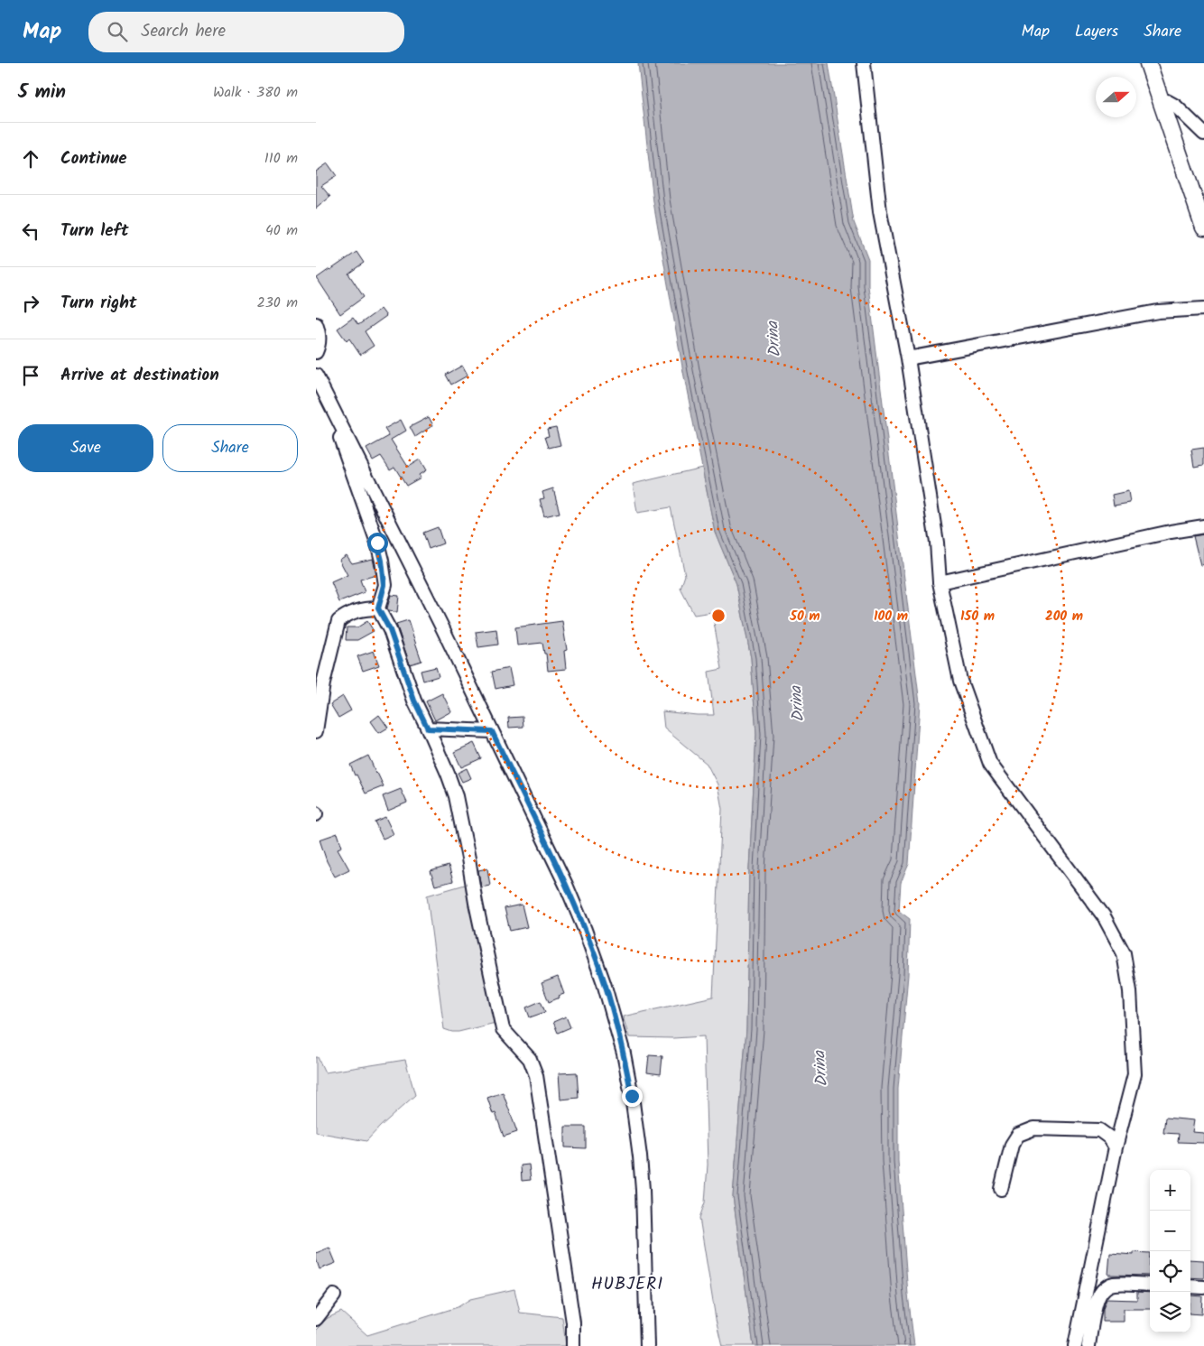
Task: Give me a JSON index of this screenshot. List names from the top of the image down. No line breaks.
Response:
{"districts":["HUBJERI"],"water":["Drina"],"north":"right","page":{"header":"Map","search":"Search here","nav":["Map","Layers","Share"],"heading":["5 min","Walk · 380 m"],"list":[["Continue","110 m"],["Turn left","40 m"],["Turn right","230 m"],"Arrive at destination"],"buttons":["Save","Share"],"map_buttons":["+","−"]},"rings":["50 m","100 m","150 m","200 m"]}
